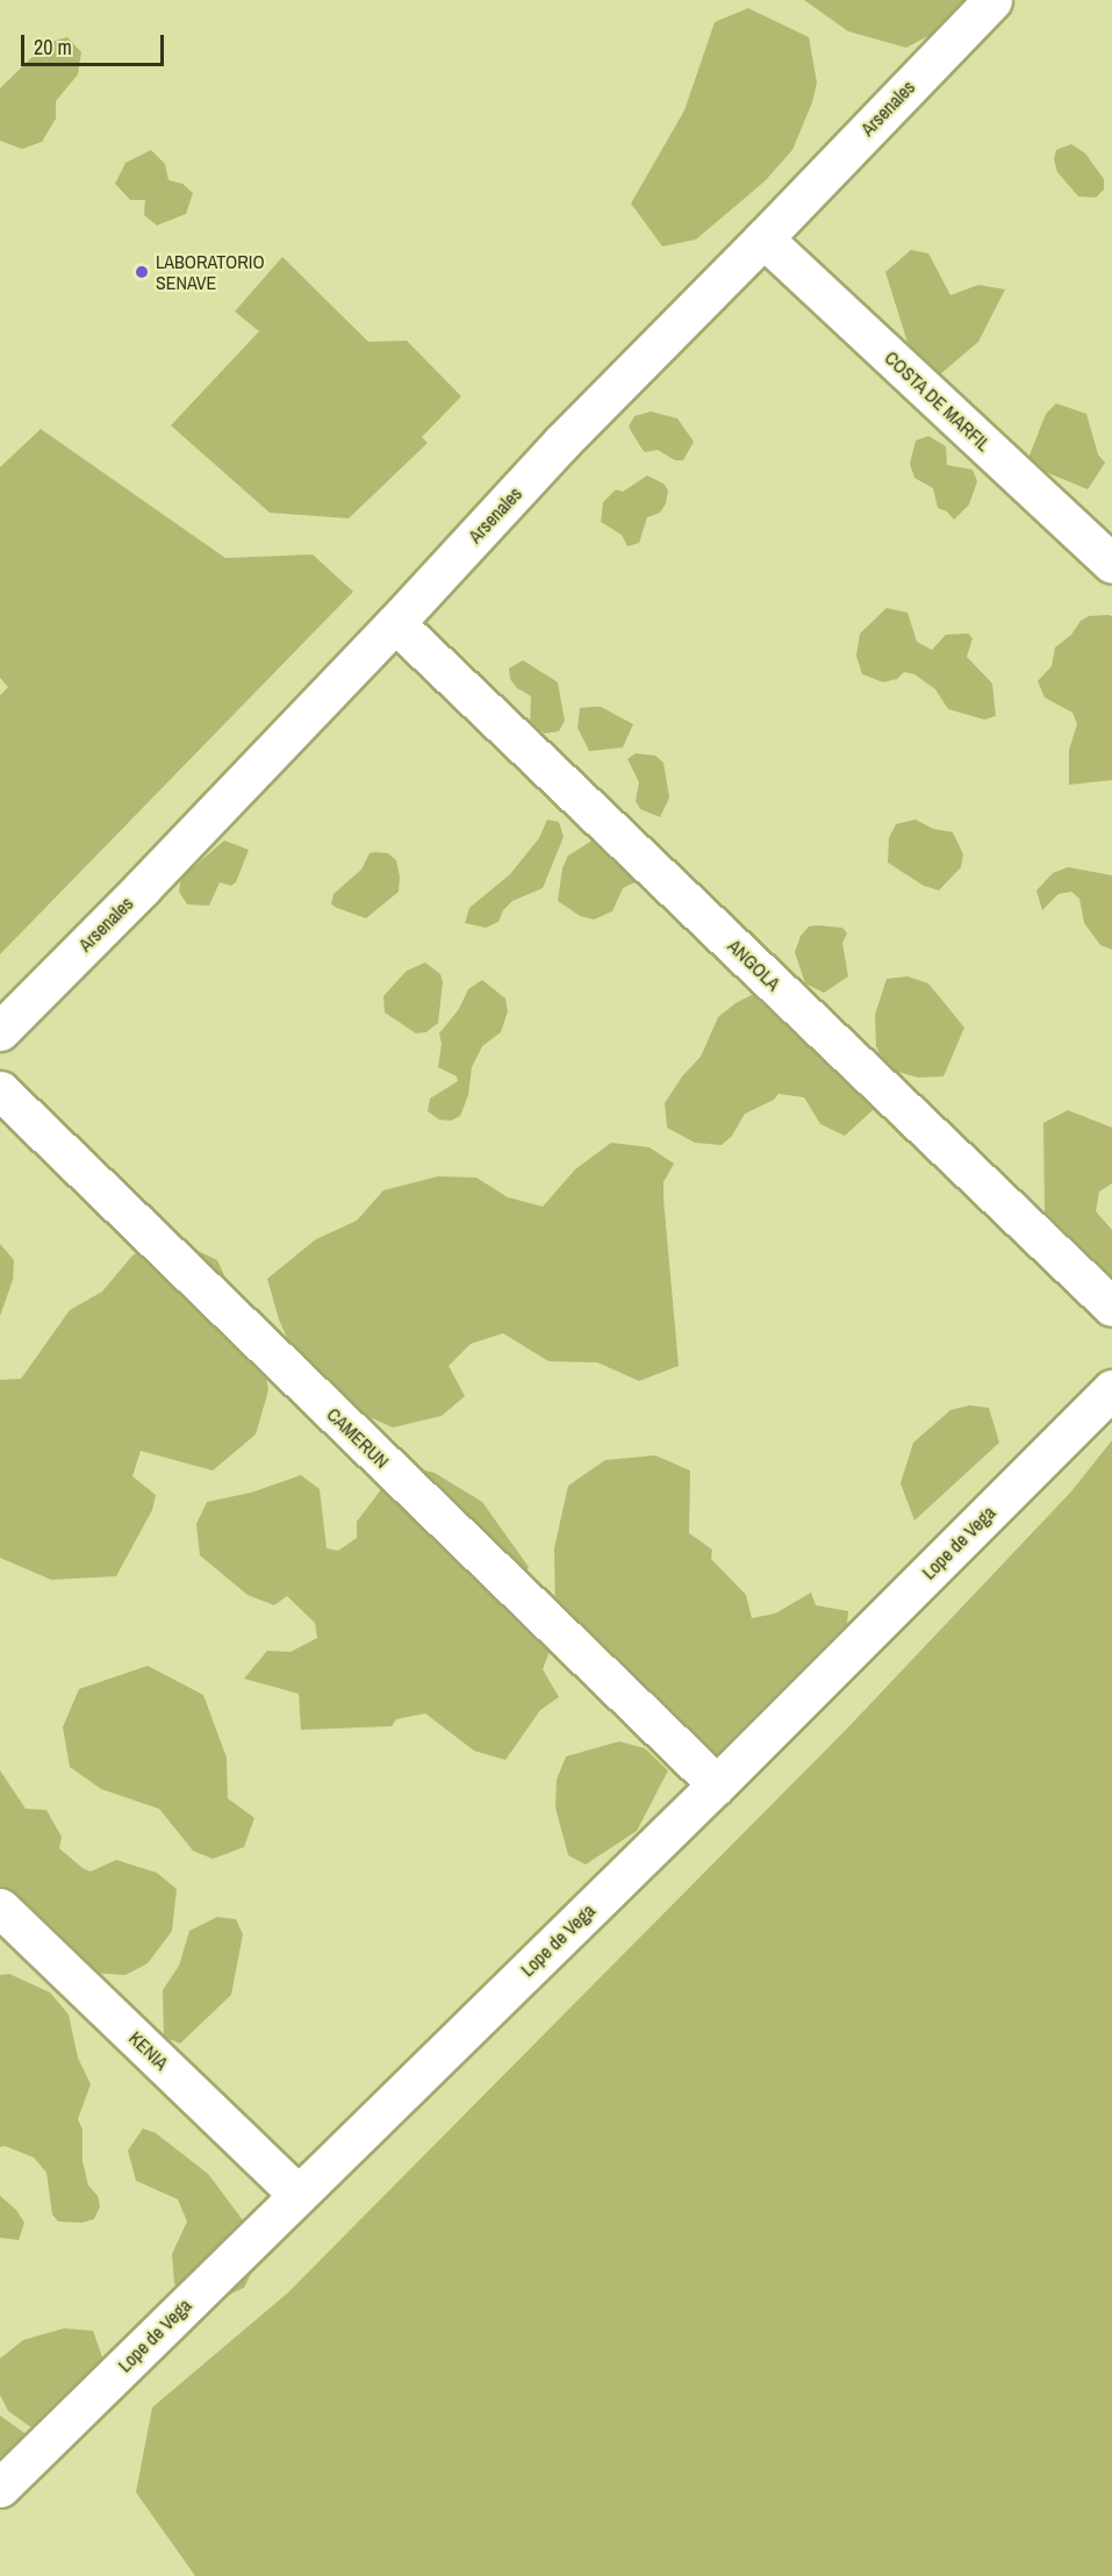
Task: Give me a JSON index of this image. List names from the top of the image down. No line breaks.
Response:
{"streets":{"street":["Arsenales","COSTA DE MARFIL","ANGOLA","CAMERUN","Lope de Vega","KENIA"]},"crossings":[["Arsenales","COSTA DE MARFIL"],["Arsenales","ANGOLA"],["CAMERUN","Lope de Vega"],["Lope de Vega","KENIA"]],"places":["LABORATORIO SENAVE"],"scale_bar":"20 m"}
